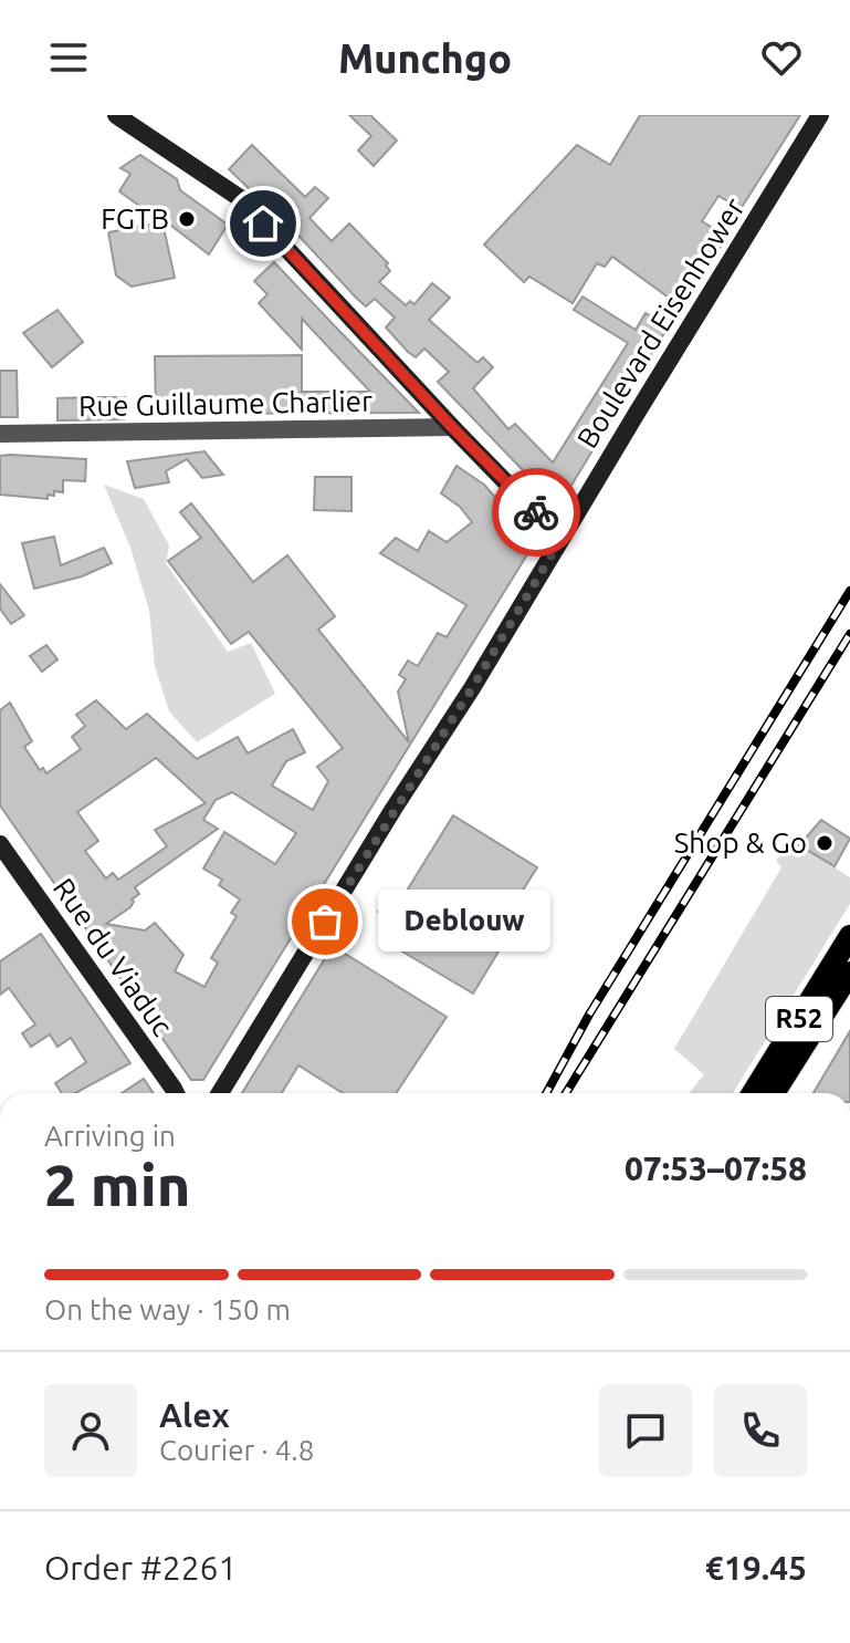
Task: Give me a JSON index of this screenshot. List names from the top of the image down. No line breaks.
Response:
{"streets":{"main road":["R52"],"street":["Boulevard Eisenhower","Rue Guillaume Charlier","Rue du Viaduc"]},"places":["FGTB","Shop & Go","Deblouw"],"page":{"header":"Munchgo","bubble":"Deblouw","heading":["2 min","Arriving in","07:53–07:58"],"panel":["Alex","Courier · 4.8","Order #2261","€19.45"],"bar":"On the way · 150 m"}}
